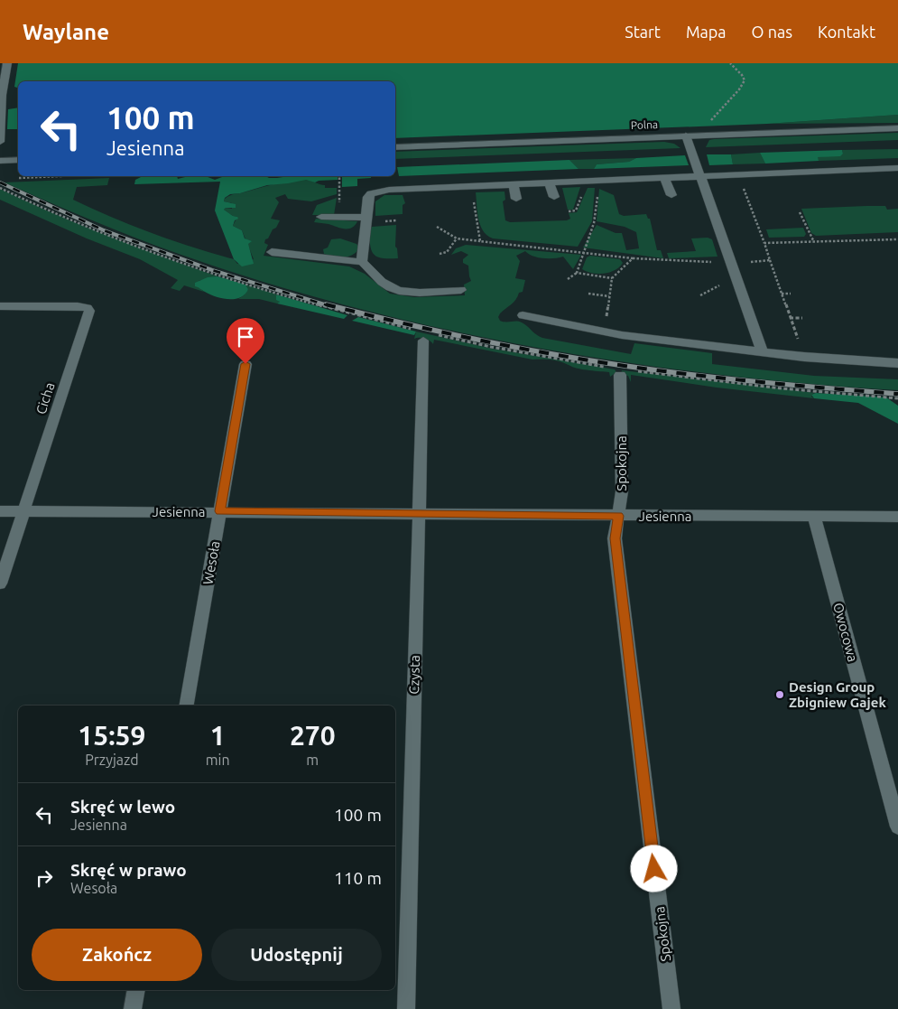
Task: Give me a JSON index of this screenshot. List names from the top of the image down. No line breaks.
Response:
{"streets":{"street":["Polna","Cicha","Spokojna","Jesienna","Wesoła","Owocowa","Czysta"]},"crossings":[["Cicha","Jesienna"],["Spokojna","Jesienna"],["Jesienna","Wesoła"],["Jesienna","Owocowa"],["Jesienna","Czysta"]],"places":["Design Group Zbigniew Gajek"],"page":{"header":"Waylane","nav":["Start","Mapa","O nas","Kontakt"],"turn":["100 m","Jesienna"],"eta":["15:59","Przyjazd","1","min","270","m"],"list":[{"name":"Skręć w lewo","note":"Jesienna","value":"100 m"},{"name":"Skręć w prawo","note":"Wesoła","value":"110 m"}],"buttons":["Zakończ","Udostępnij"]}}
